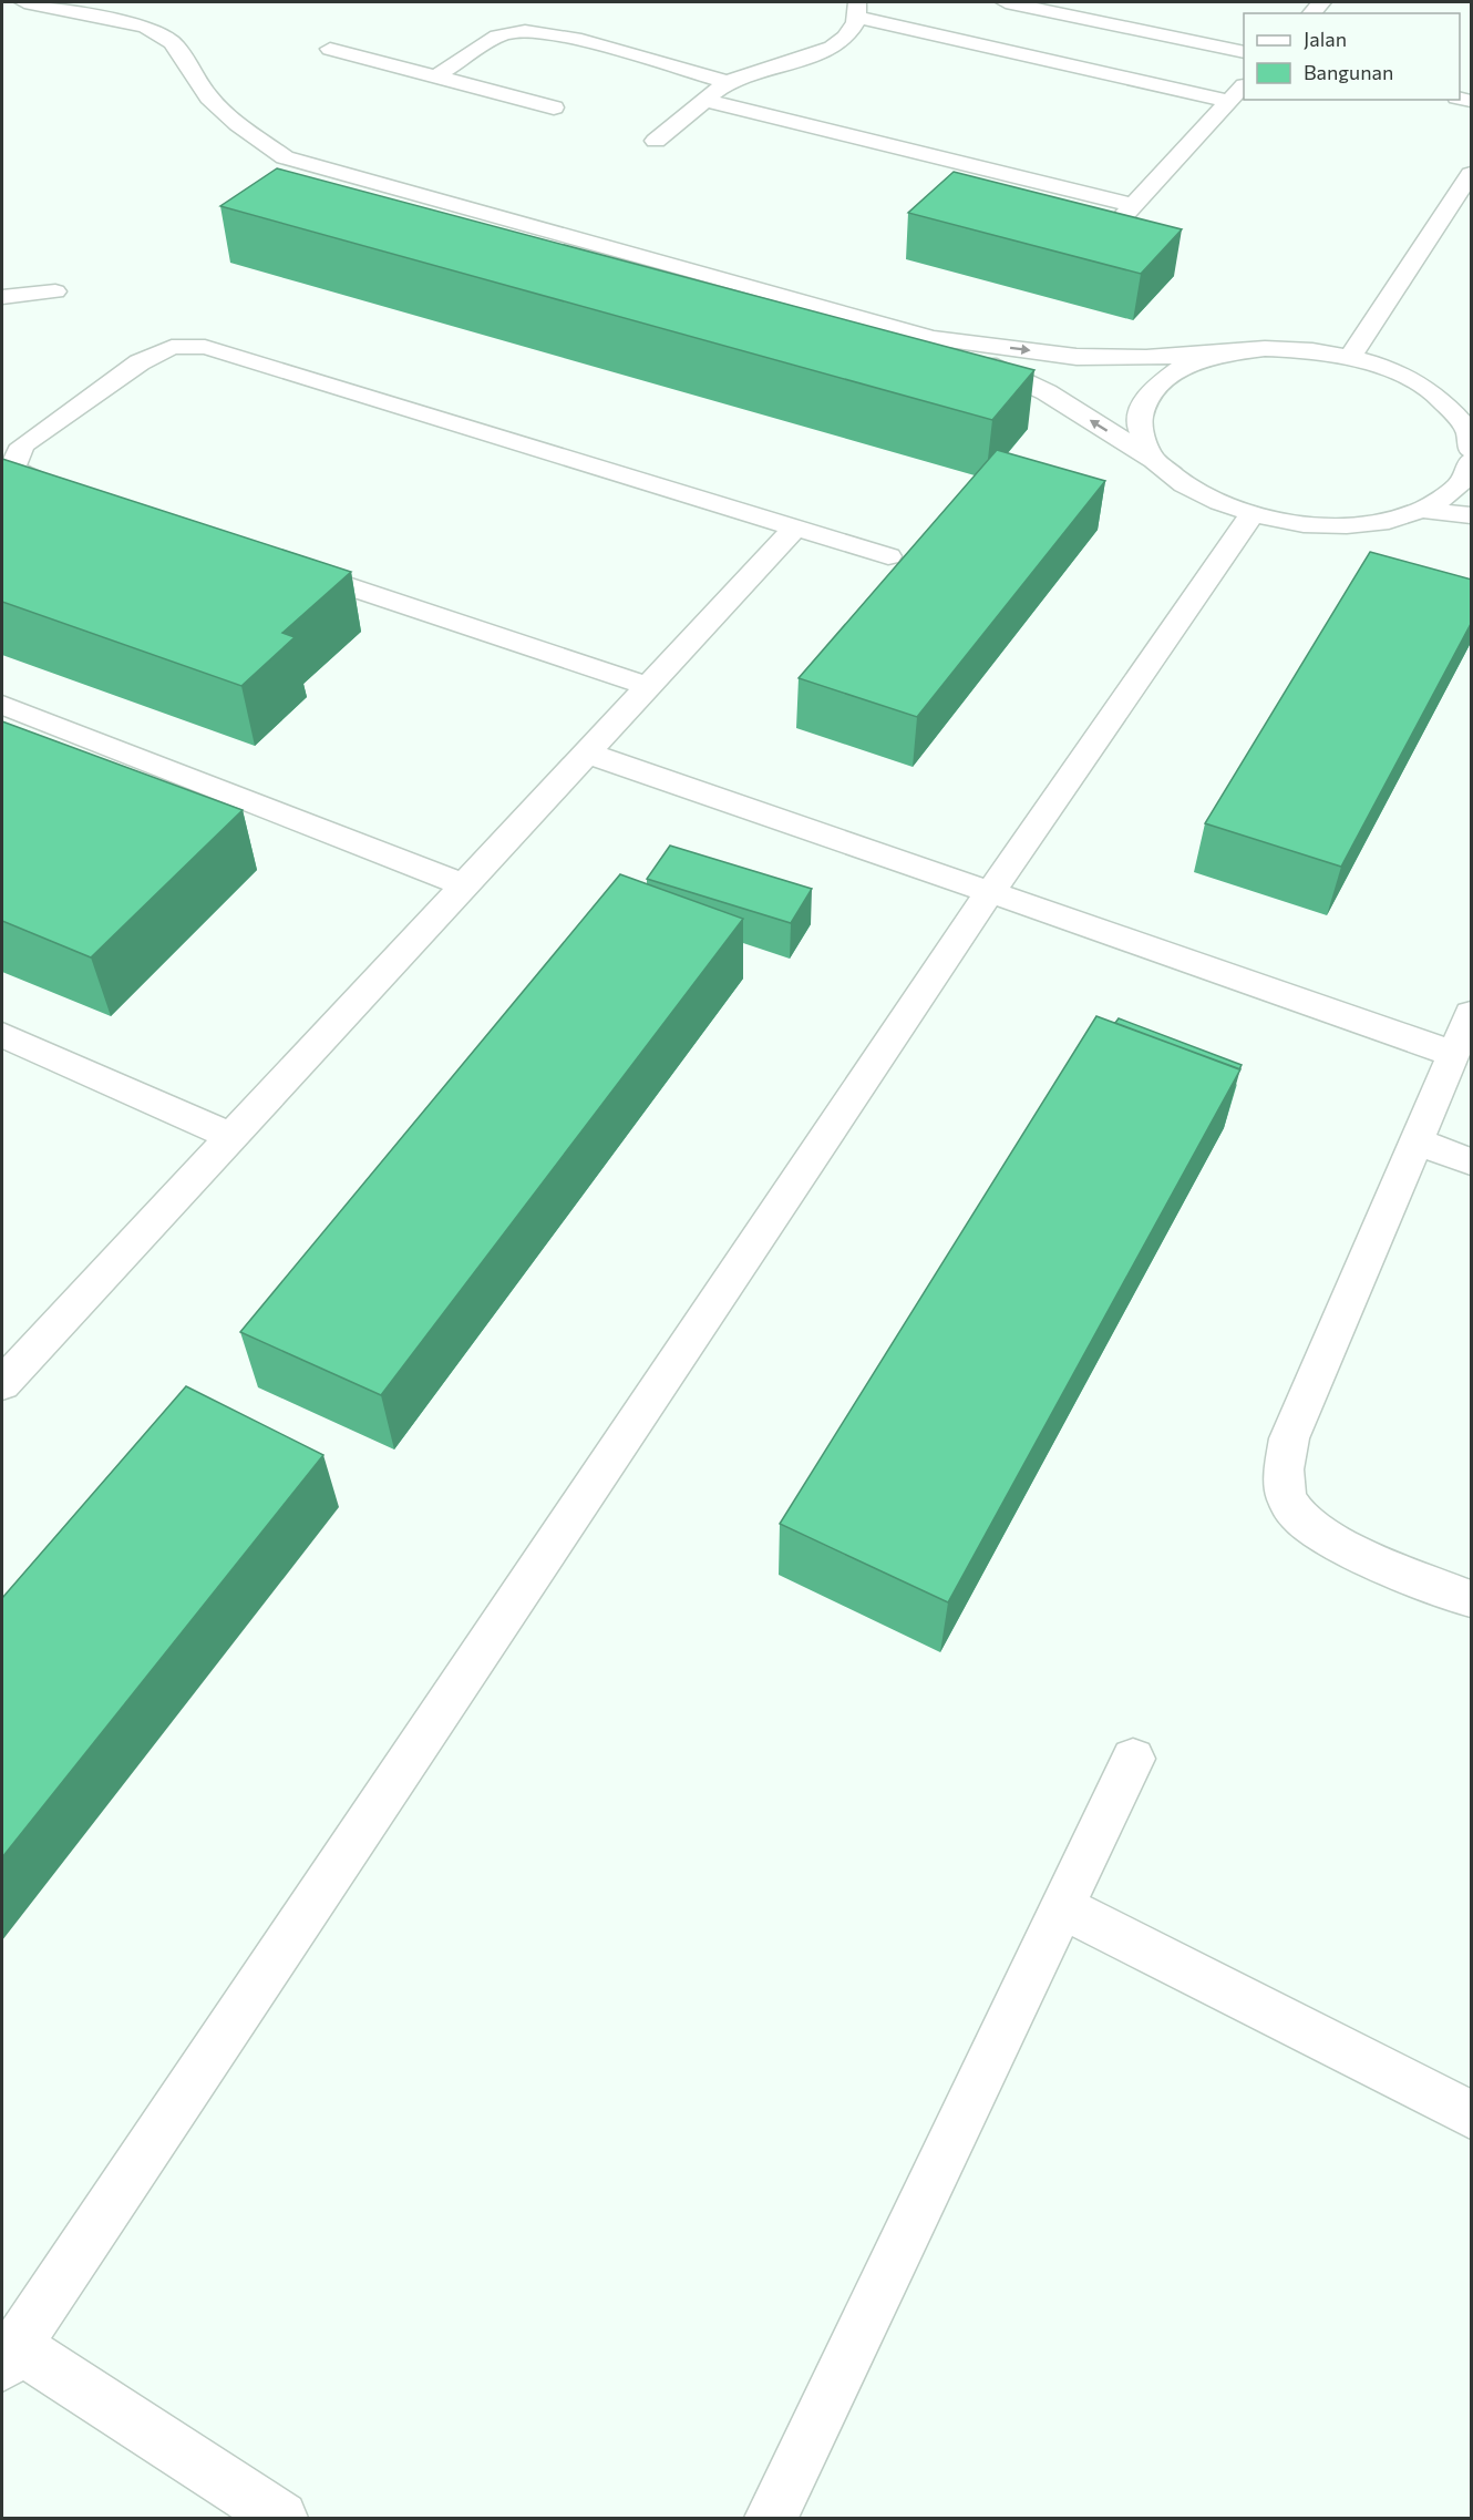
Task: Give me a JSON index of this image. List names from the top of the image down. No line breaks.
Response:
{"legend":["Jalan","Bangunan"]}
